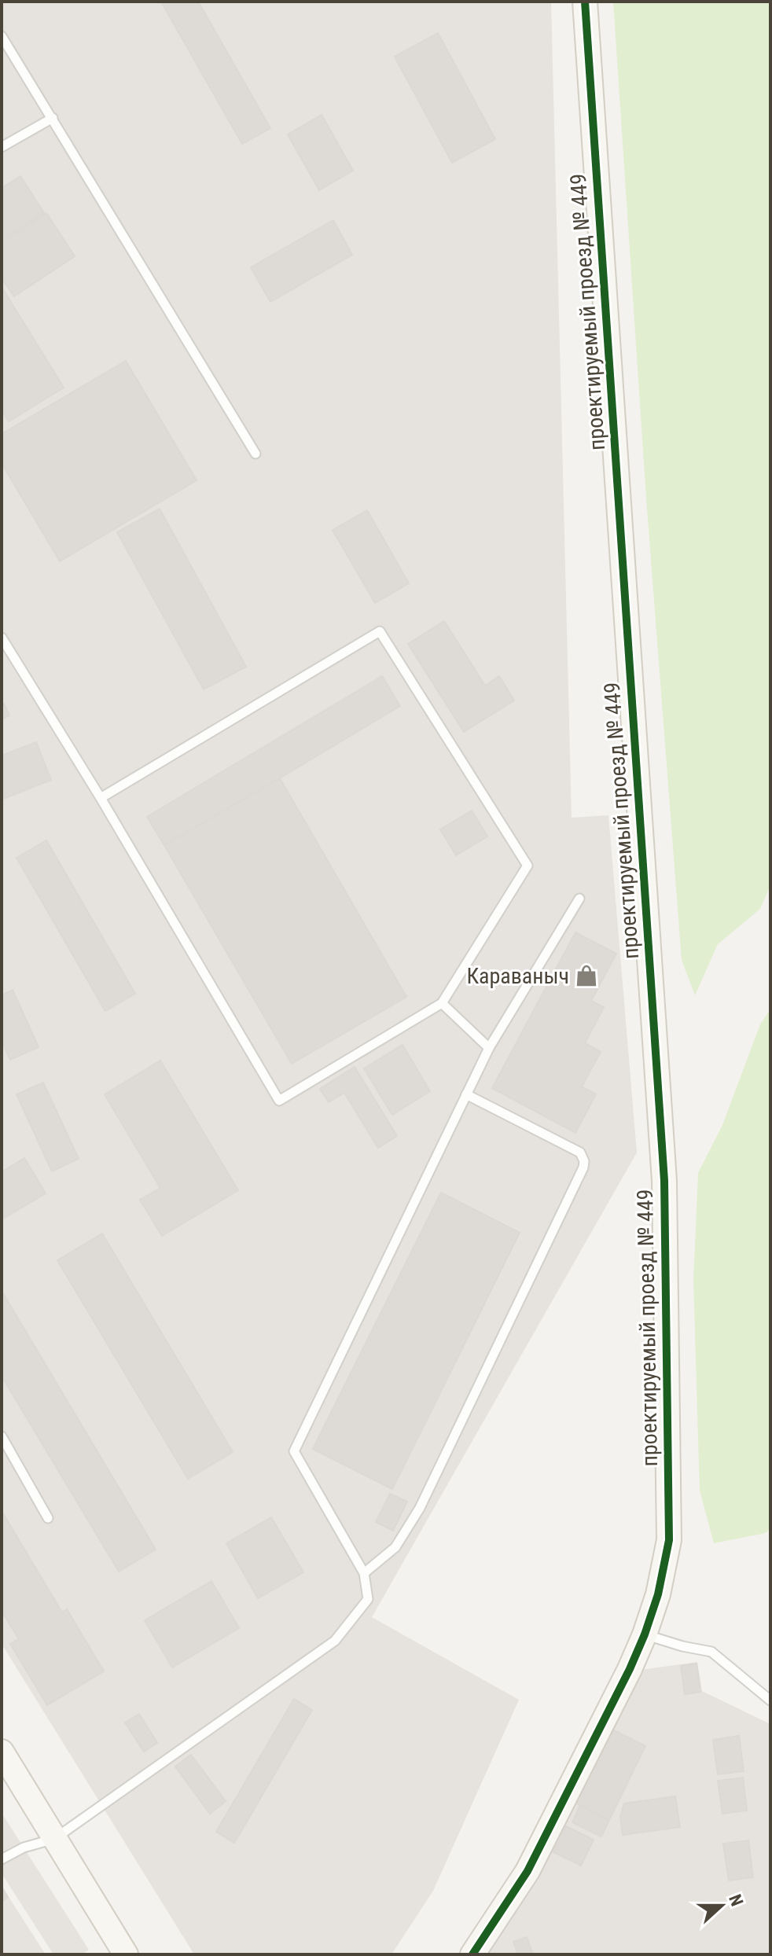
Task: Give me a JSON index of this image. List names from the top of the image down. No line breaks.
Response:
{"streets":{"street":["проектируемый проезд № 449"]},"places":{"shop":["Караваныч"]},"north":"right"}
